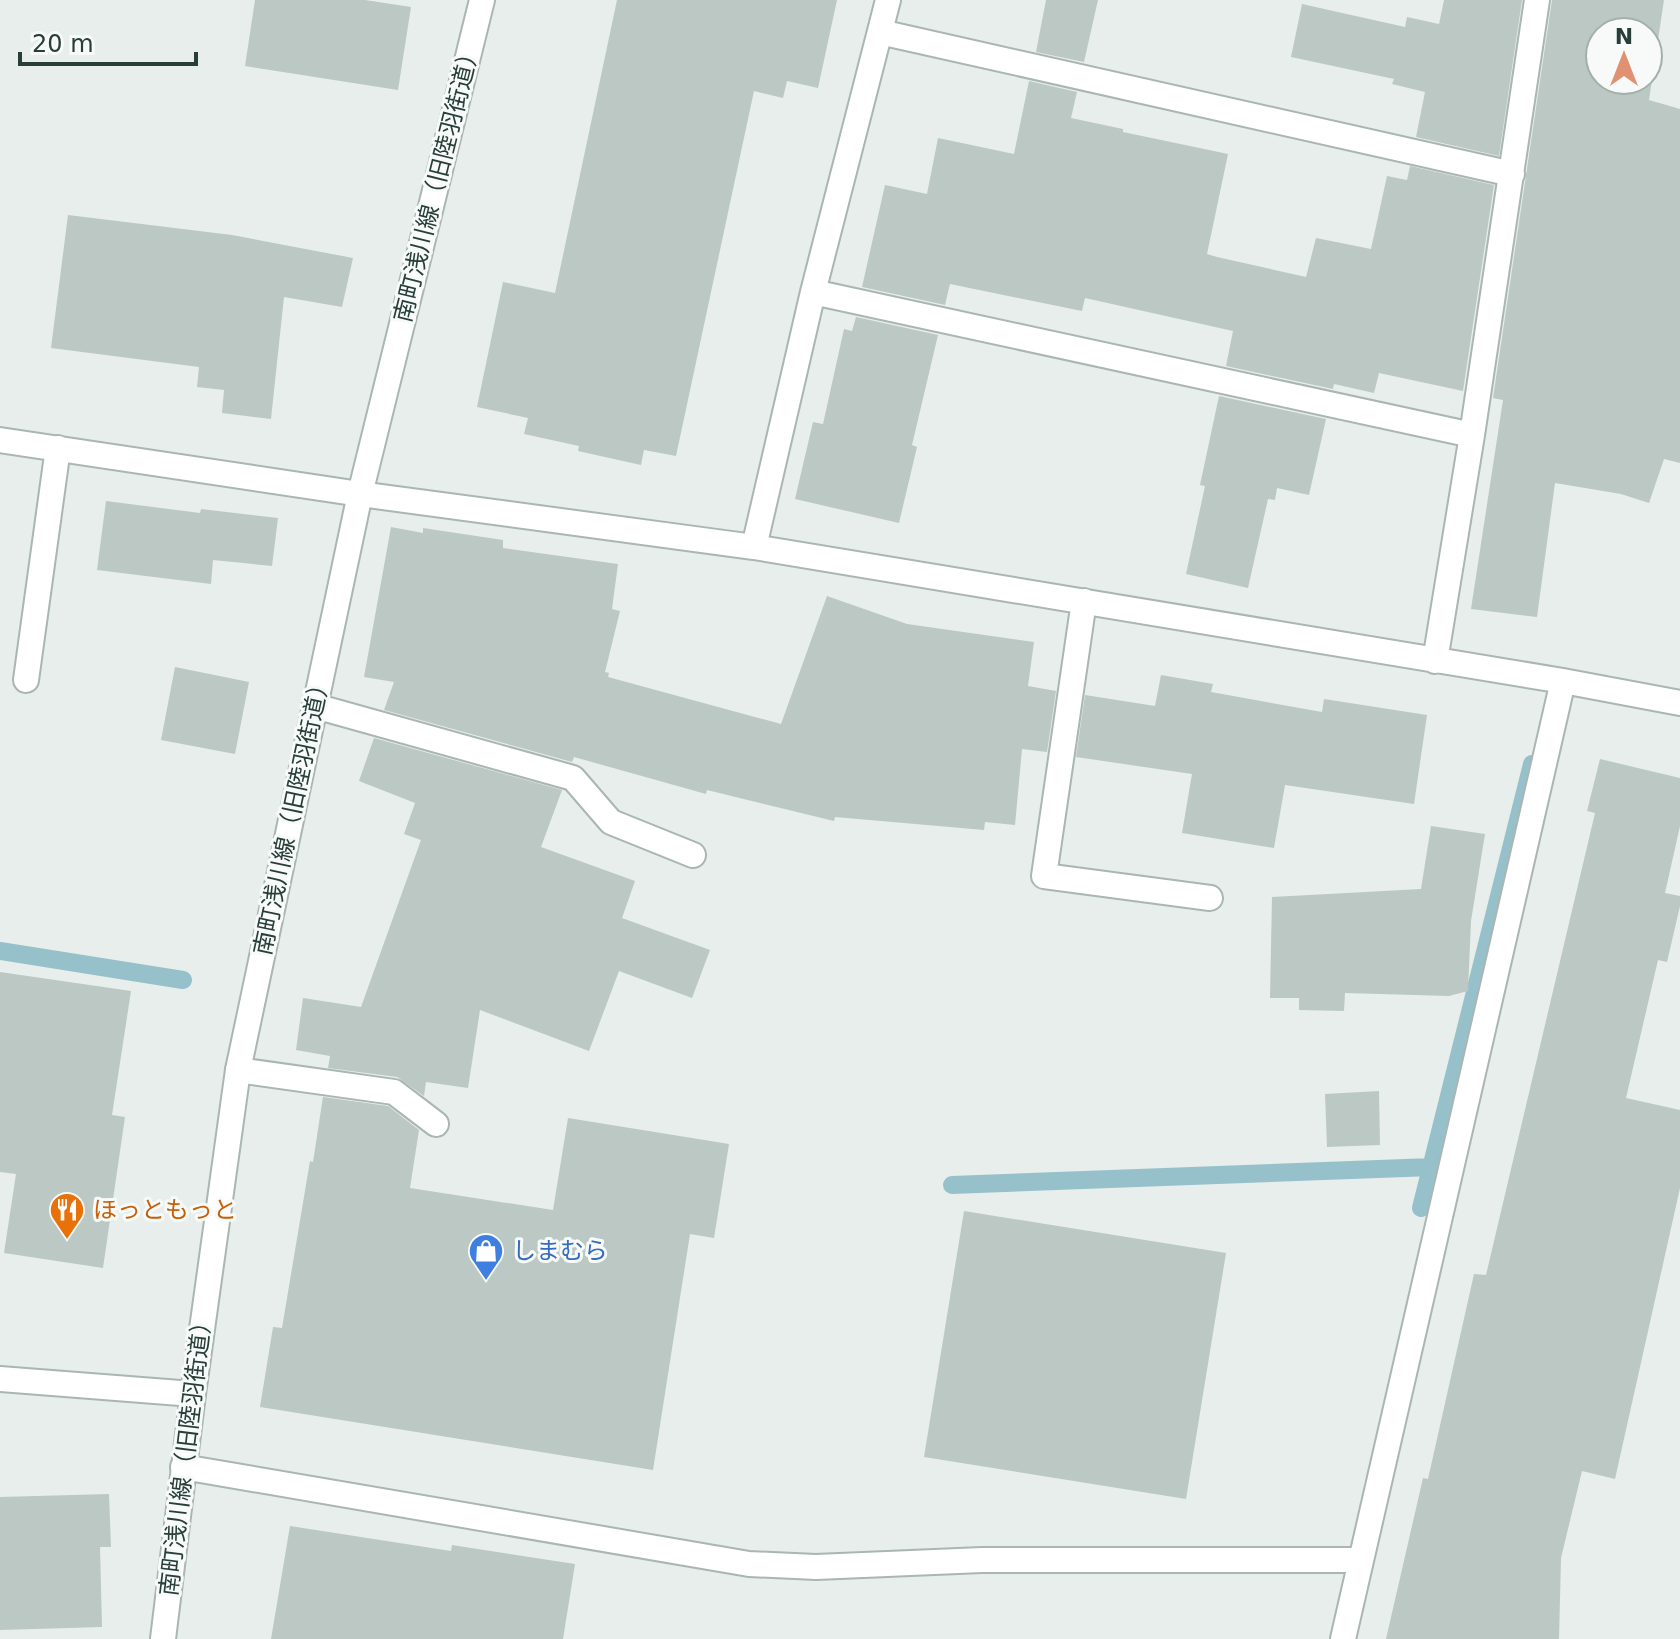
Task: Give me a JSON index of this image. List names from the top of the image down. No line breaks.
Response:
{"streets":{"street":["南町浅川線（旧陸羽街道）"]},"places":{"restaurant":["ほっともっと"],"shop":["しまむら"]},"scale_bar":"20 m","north":"top"}
